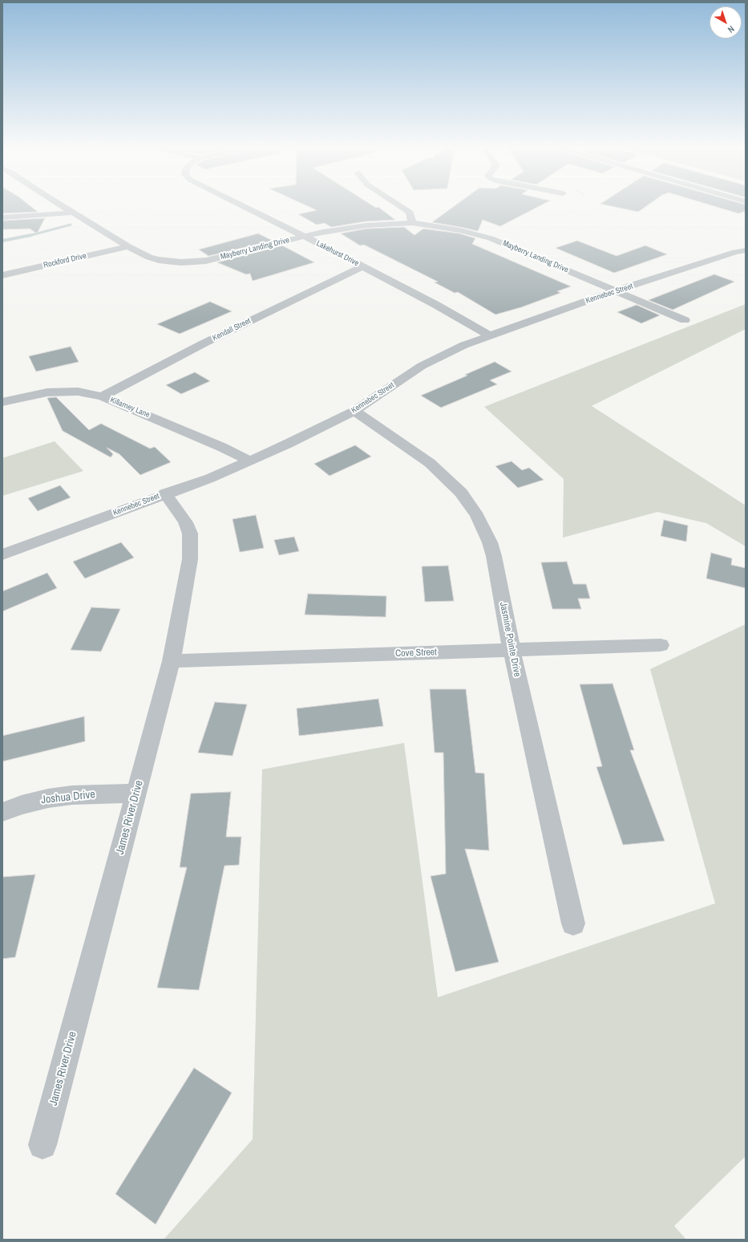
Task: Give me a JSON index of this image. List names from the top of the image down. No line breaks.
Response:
{"streets":{"street":["Mayberry Landing Drive","Lakehurst Drive","Rockford Drive","Kennebec Street","Kendall Street","Killarney Lane","Jasmine Pointe Drive","Cove Street","Joshua Drive","James River Drive"]},"crossings":[["Mayberry Landing Drive","Lakehurst Drive"],["Mayberry Landing Drive","Rockford Drive"],["Mayberry Landing Drive","Kennebec Street"],["Lakehurst Drive","Kennebec Street"],["Lakehurst Drive","Kendall Street"],["Kennebec Street","Killarney Lane"],["Kennebec Street","Jasmine Pointe Drive"],["Kennebec Street","James River Drive"],["Kendall Street","Killarney Lane"],["Jasmine Pointe Drive","Cove Street"],["Cove Street","James River Drive"],["Joshua Drive","James River Drive"]],"north":"bottom right"}
